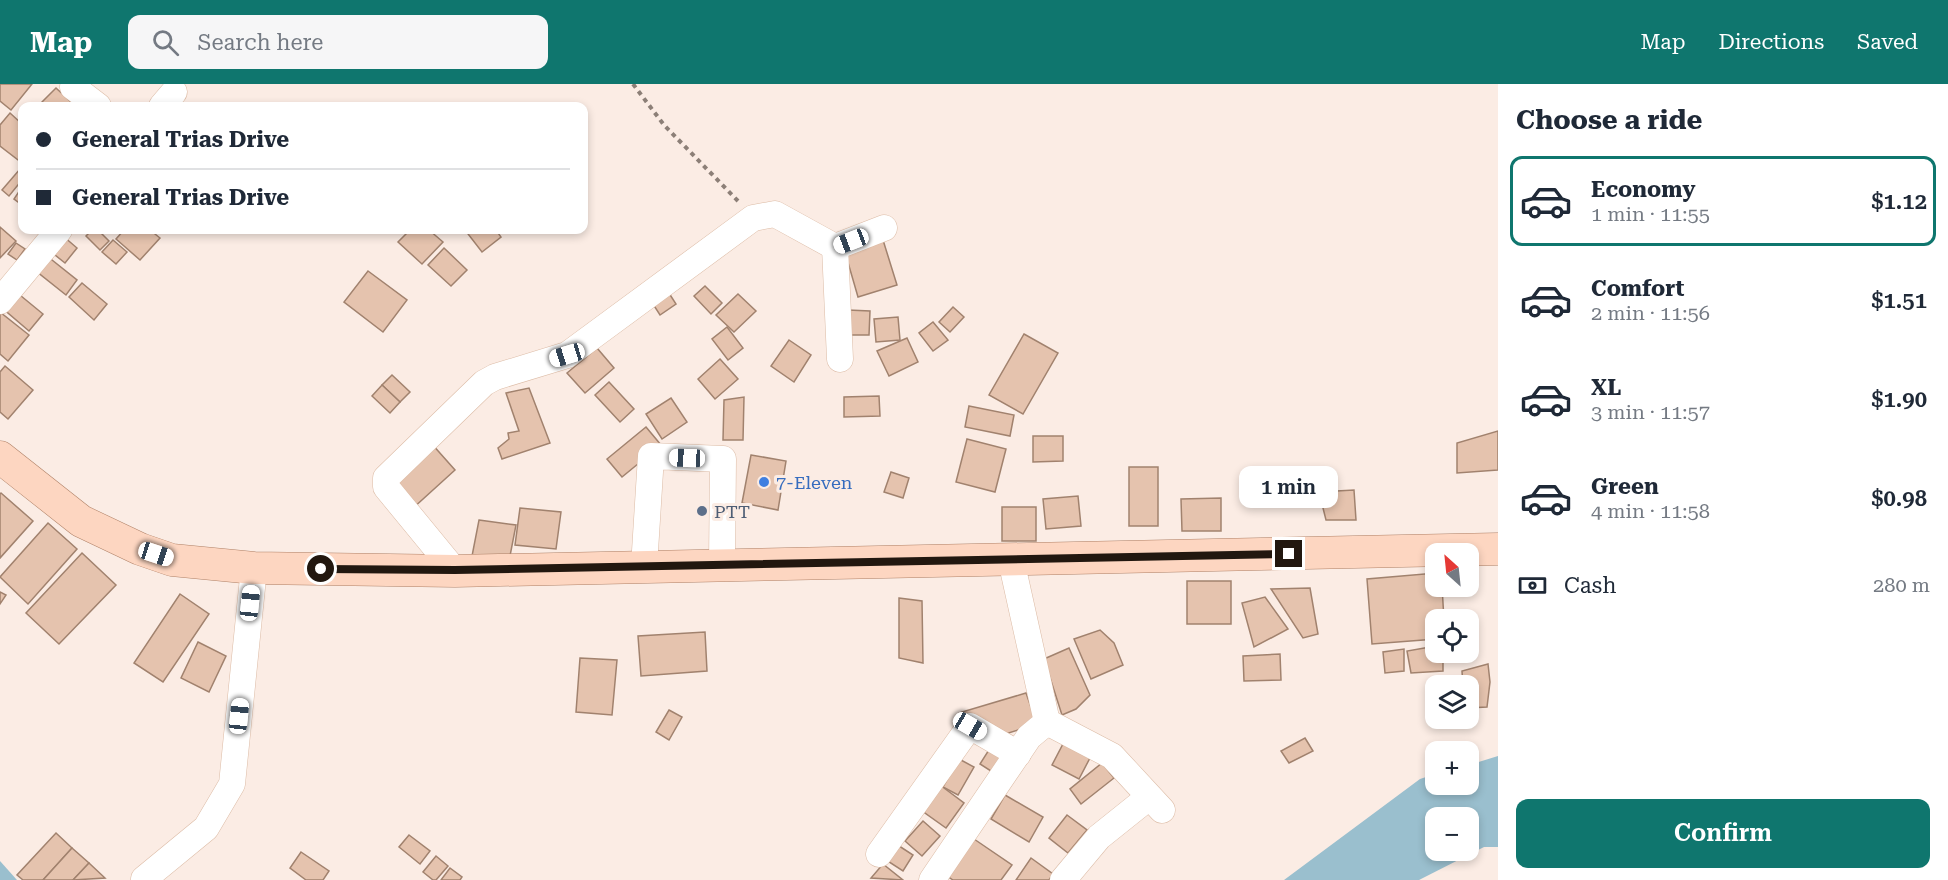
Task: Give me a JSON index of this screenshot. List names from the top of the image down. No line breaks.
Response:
{"places":["7-Eleven","PTT"],"north":"top left","page":{"header":"Map","search":"Search here","nav":["Map","Directions","Saved"],"heading":"Choose a ride","banner":["General Trias Drive","General Trias Drive"],"list":[{"name":"Economy","note":"1 min · 11:55","value":"$1.12"},{"name":"Comfort","note":"2 min · 11:56","value":"$1.51"},{"name":"XL","note":"3 min · 11:57","value":"$1.90"},{"name":"Green","note":"4 min · 11:58","value":"$0.98"}],"bubble":"1 min","map_buttons":["+","−"],"pay":["Cash","280 m"],"buttons":"Confirm"}}
